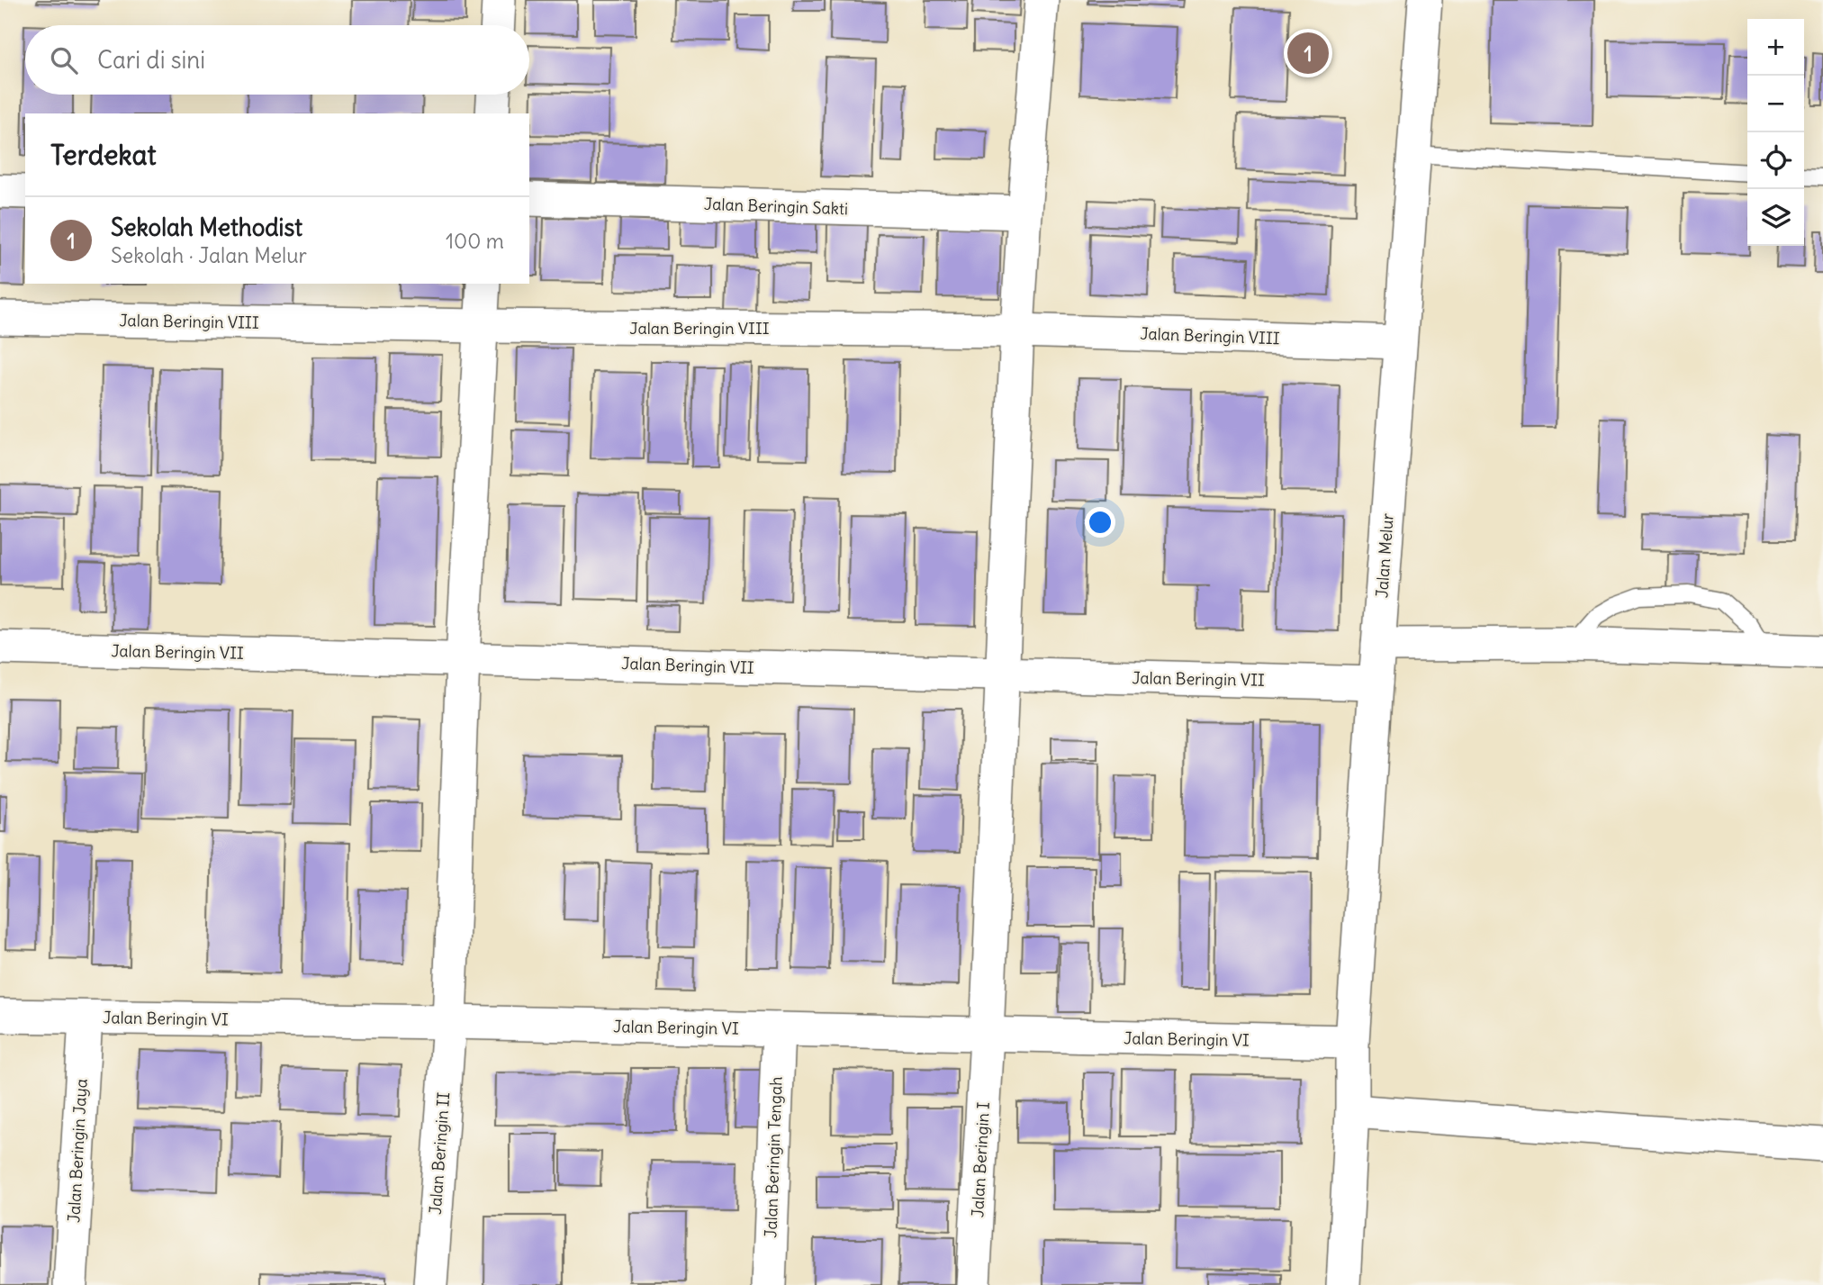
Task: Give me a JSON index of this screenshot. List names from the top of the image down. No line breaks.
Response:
{"streets":{"street":["Jalan Beringin Sakti","Jalan Beringin VIII","Jalan Melur","Jalan Beringin VII","Jalan Beringin VI","Jalan Beringin Jaya","Jalan Beringin II","Jalan Beringin Tengah","Jalan Beringin I"]},"crossings":[["Jalan Beringin Sakti","Jalan Beringin I"],["Jalan Beringin VIII","Jalan Melur"],["Jalan Beringin VIII","Jalan Beringin II"],["Jalan Beringin VIII","Jalan Beringin I"],["Jalan Melur","Jalan Beringin VII"],["Jalan Melur","Jalan Beringin VI"],["Jalan Beringin VII","Jalan Beringin II"],["Jalan Beringin VII","Jalan Beringin I"],["Jalan Beringin VI","Jalan Beringin Jaya"],["Jalan Beringin VI","Jalan Beringin II"],["Jalan Beringin VI","Jalan Beringin Tengah"],["Jalan Beringin VI","Jalan Beringin I"]],"page":{"map_buttons":["+","−"],"search":"Cari di sini","pins":"1","heading":"Terdekat","list":[{"mark":"1","name":"Sekolah Methodist","note":"Sekolah · Jalan Melur","value":"100 m"}]}}
